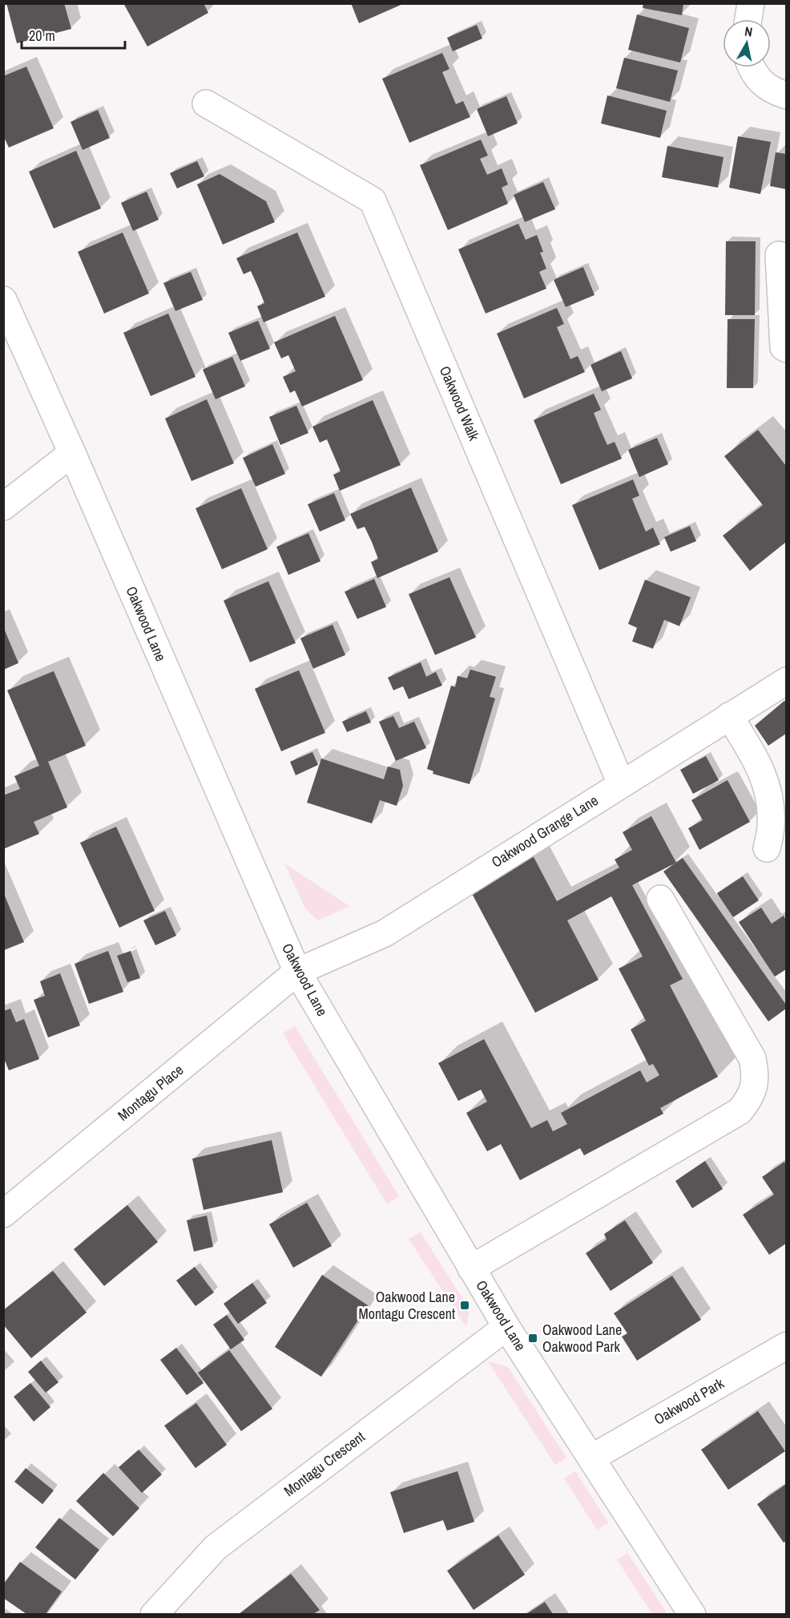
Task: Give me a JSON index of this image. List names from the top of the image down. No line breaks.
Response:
{"streets":{"street":["Oakwood Walk","Oakwood Lane","Oakwood Grange Lane","Montagu Place","Oakwood Park","Montagu Crescent"]},"crossings":[["Oakwood Walk","Oakwood Grange Lane"],["Oakwood Lane","Oakwood Grange Lane"],["Oakwood Lane","Montagu Place"],["Oakwood Lane","Oakwood Park"],["Oakwood Lane","Montagu Crescent"],["Oakwood Grange Lane","Montagu Place"]],"places":{"transit":["Oakwood Lane Montagu Crescent","Oakwood Lane Oakwood Park"]},"scale_bar":"20 m","north":"top"}
